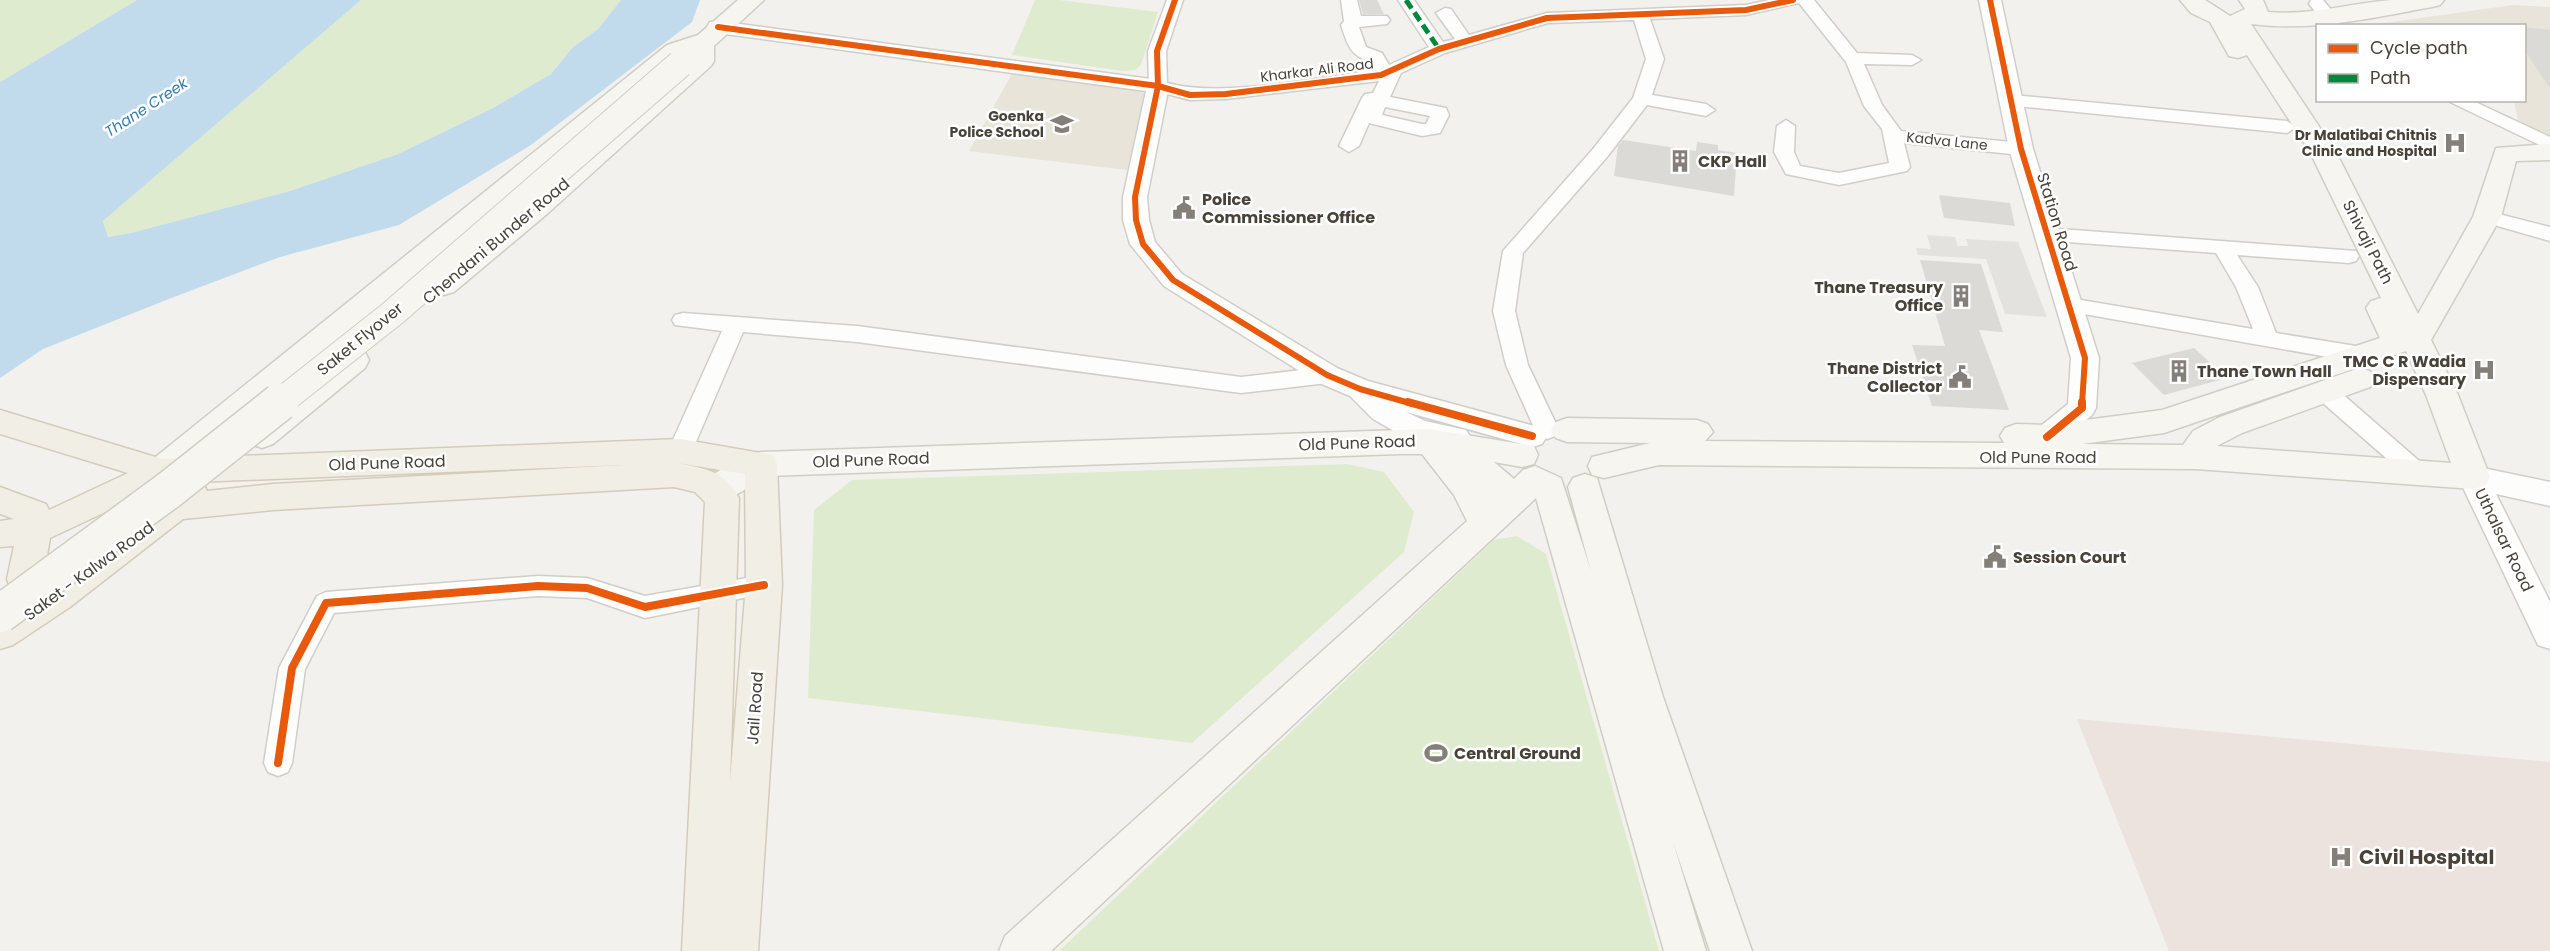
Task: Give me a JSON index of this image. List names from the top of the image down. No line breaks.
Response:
{"streets":{"main road":["Chendani Bunder Road","Shivaji Path","Saket Flyover","Old Pune Road","Saket - Kalwa Road","Jail Road"],"street":["Kharkar Ali Road","Kadva Lane","Station Road","Uthalsar Road"]},"crossings":[["Kadva Lane","Station Road"],["Station Road","Old Pune Road"],["Chendani Bunder Road","Saket Flyover"],["Chendani Bunder Road","Old Pune Road"],["Shivaji Path","Old Pune Road"],["Shivaji Path","Uthalsar Road"],["Old Pune Road","Uthalsar Road"],["Old Pune Road","Saket - Kalwa Road"],["Old Pune Road","Jail Road"]],"water":["Thane Creek"],"places":{"school or university":["Goenka Police School"],"hospital":["Dr Malatibai Chitnis Clinic and Hospital","TMC C R Wadia Dispensary","Civil Hospital"],"building":["CKP Hall","Thane Treasury Office","Thane Town Hall"],"public building":["Police Commissioner Office","Thane District Collector","Session Court"],"sports":["Central Ground"]},"legend":["Cycle path","Path"]}
